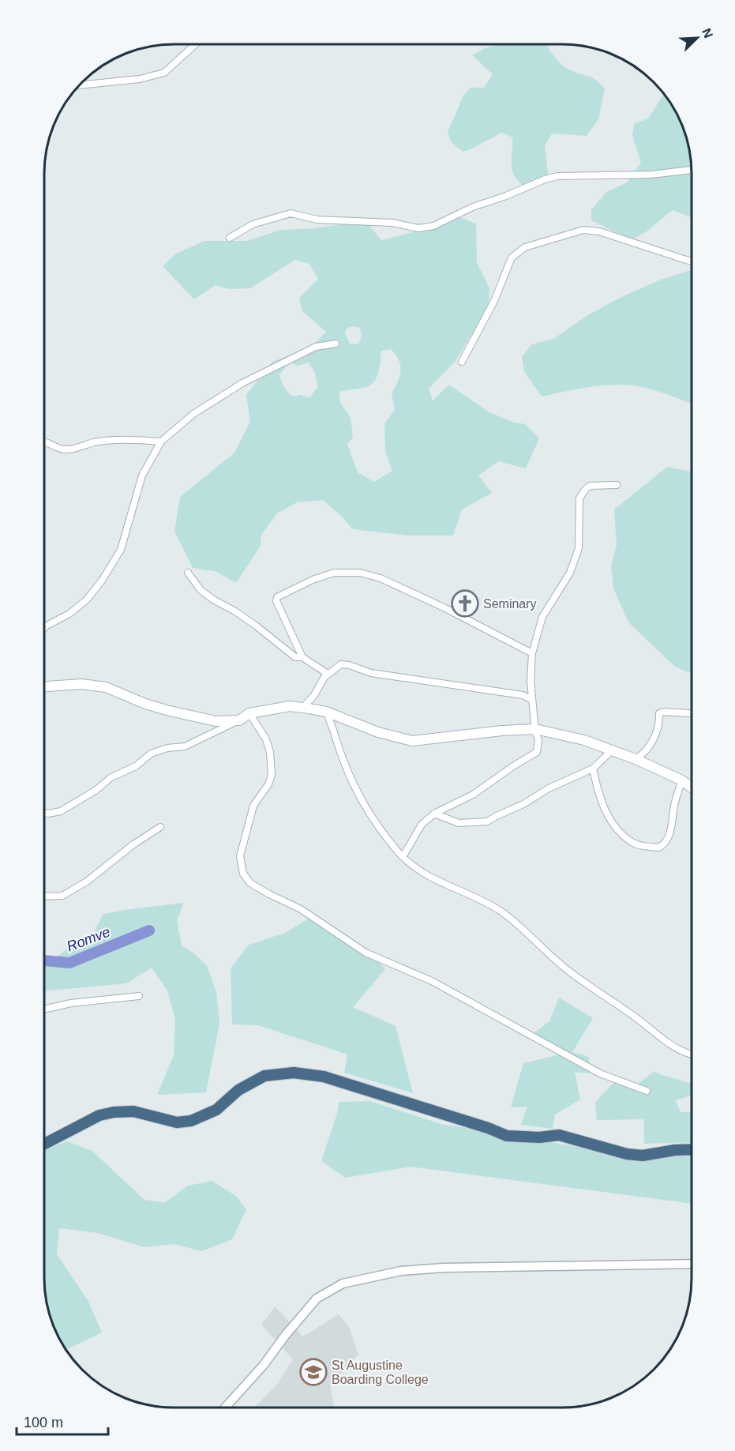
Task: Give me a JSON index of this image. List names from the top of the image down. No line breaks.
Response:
{"water":["Romve"],"places":{"church":["Seminary"],"school or university":["St Augustine Boarding College"]},"scale_bar":"100 m","north":"top right"}
